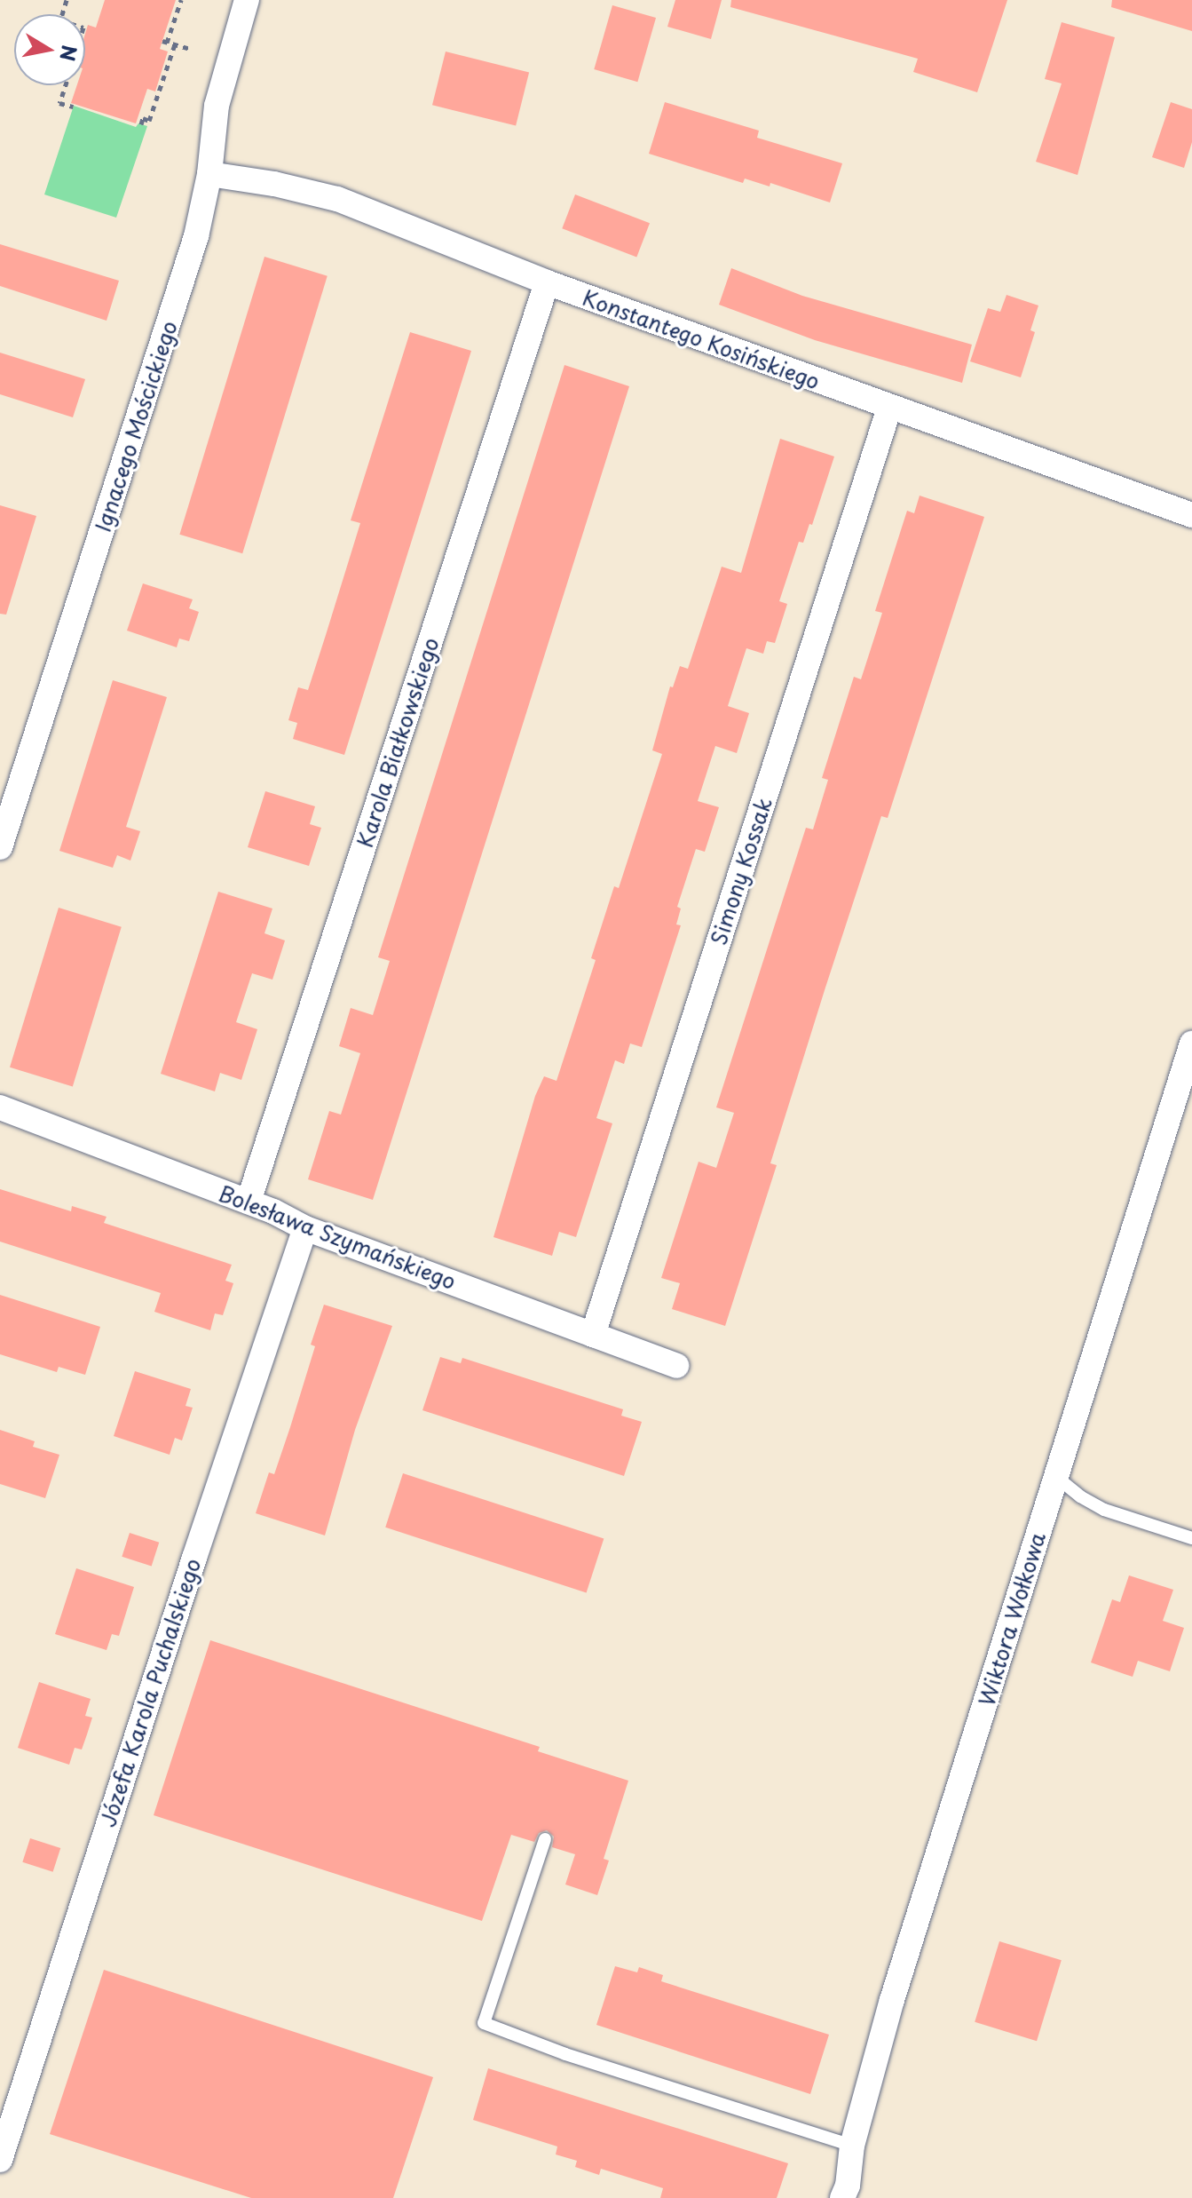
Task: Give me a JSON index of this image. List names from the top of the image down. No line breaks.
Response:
{"streets":{"street":["Konstantego Kosińskiego","Ignacego Mościckiego","Karola Białkowskiego","Simony Kossak","Bolesława Szymańskiego","Wiktora Wołkowa","Józefa Karola Puchalskiego"]},"crossings":[["Konstantego Kosińskiego","Ignacego Mościckiego"],["Konstantego Kosińskiego","Karola Białkowskiego"],["Konstantego Kosińskiego","Simony Kossak"],["Karola Białkowskiego","Bolesława Szymańskiego"],["Simony Kossak","Bolesława Szymańskiego"],["Bolesława Szymańskiego","Józefa Karola Puchalskiego"]],"north":"right"}
